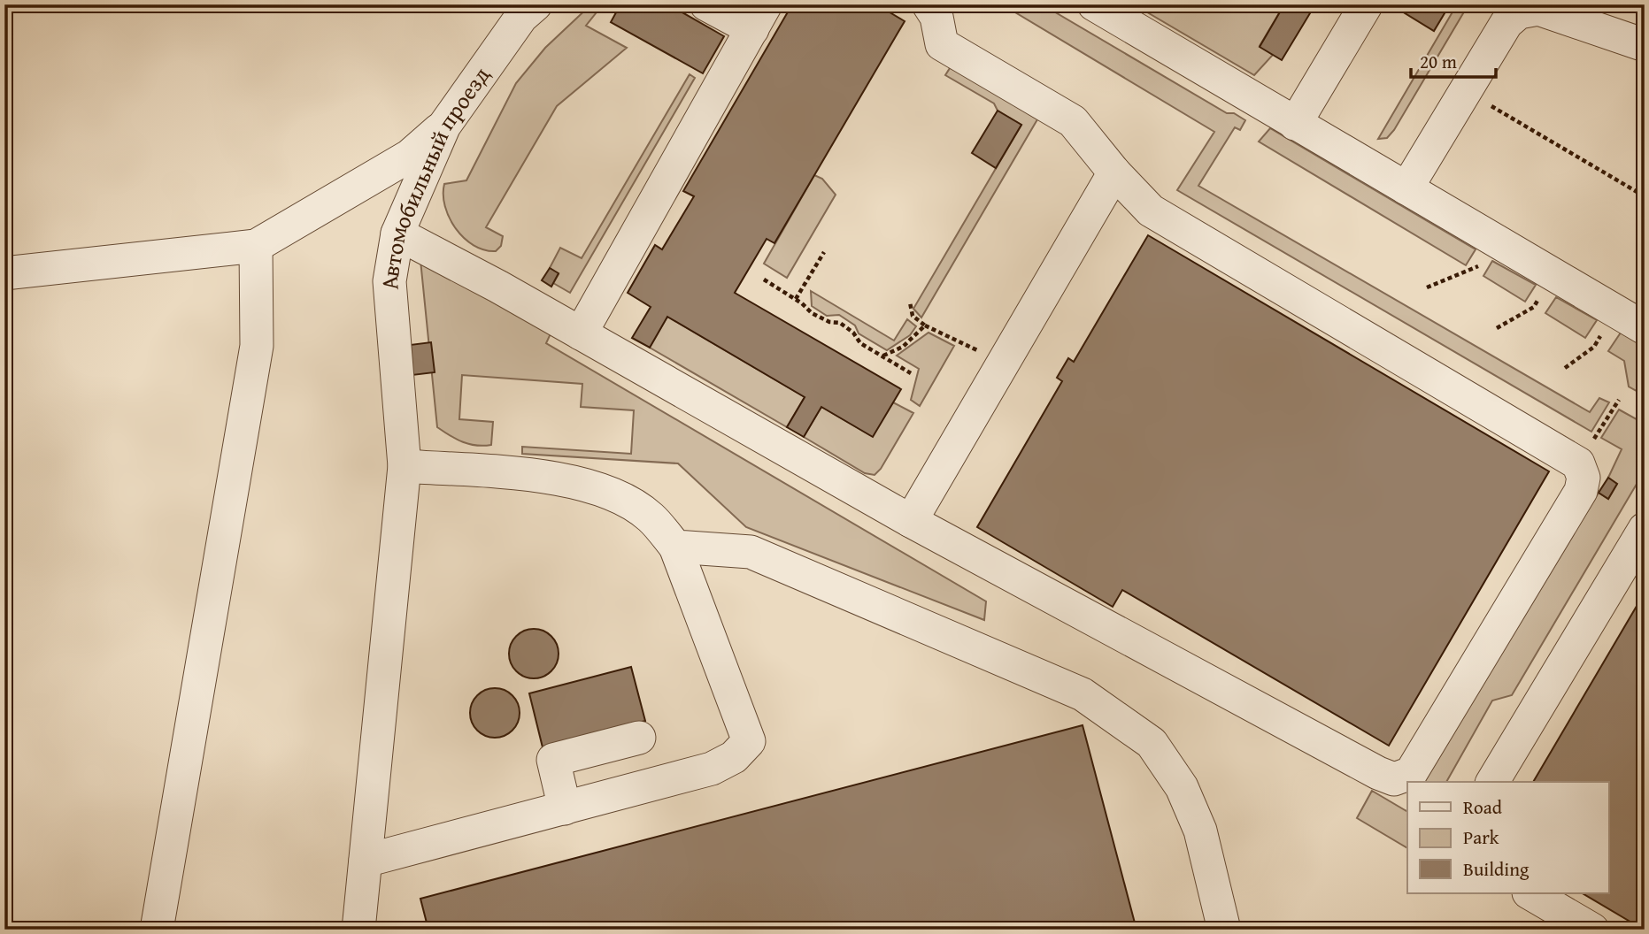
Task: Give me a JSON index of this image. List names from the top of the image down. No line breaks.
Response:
{"streets":{"lane":["Автомобильный проезд"]},"legend":["Road","Park","Building"],"scale_bar":"20 m"}
